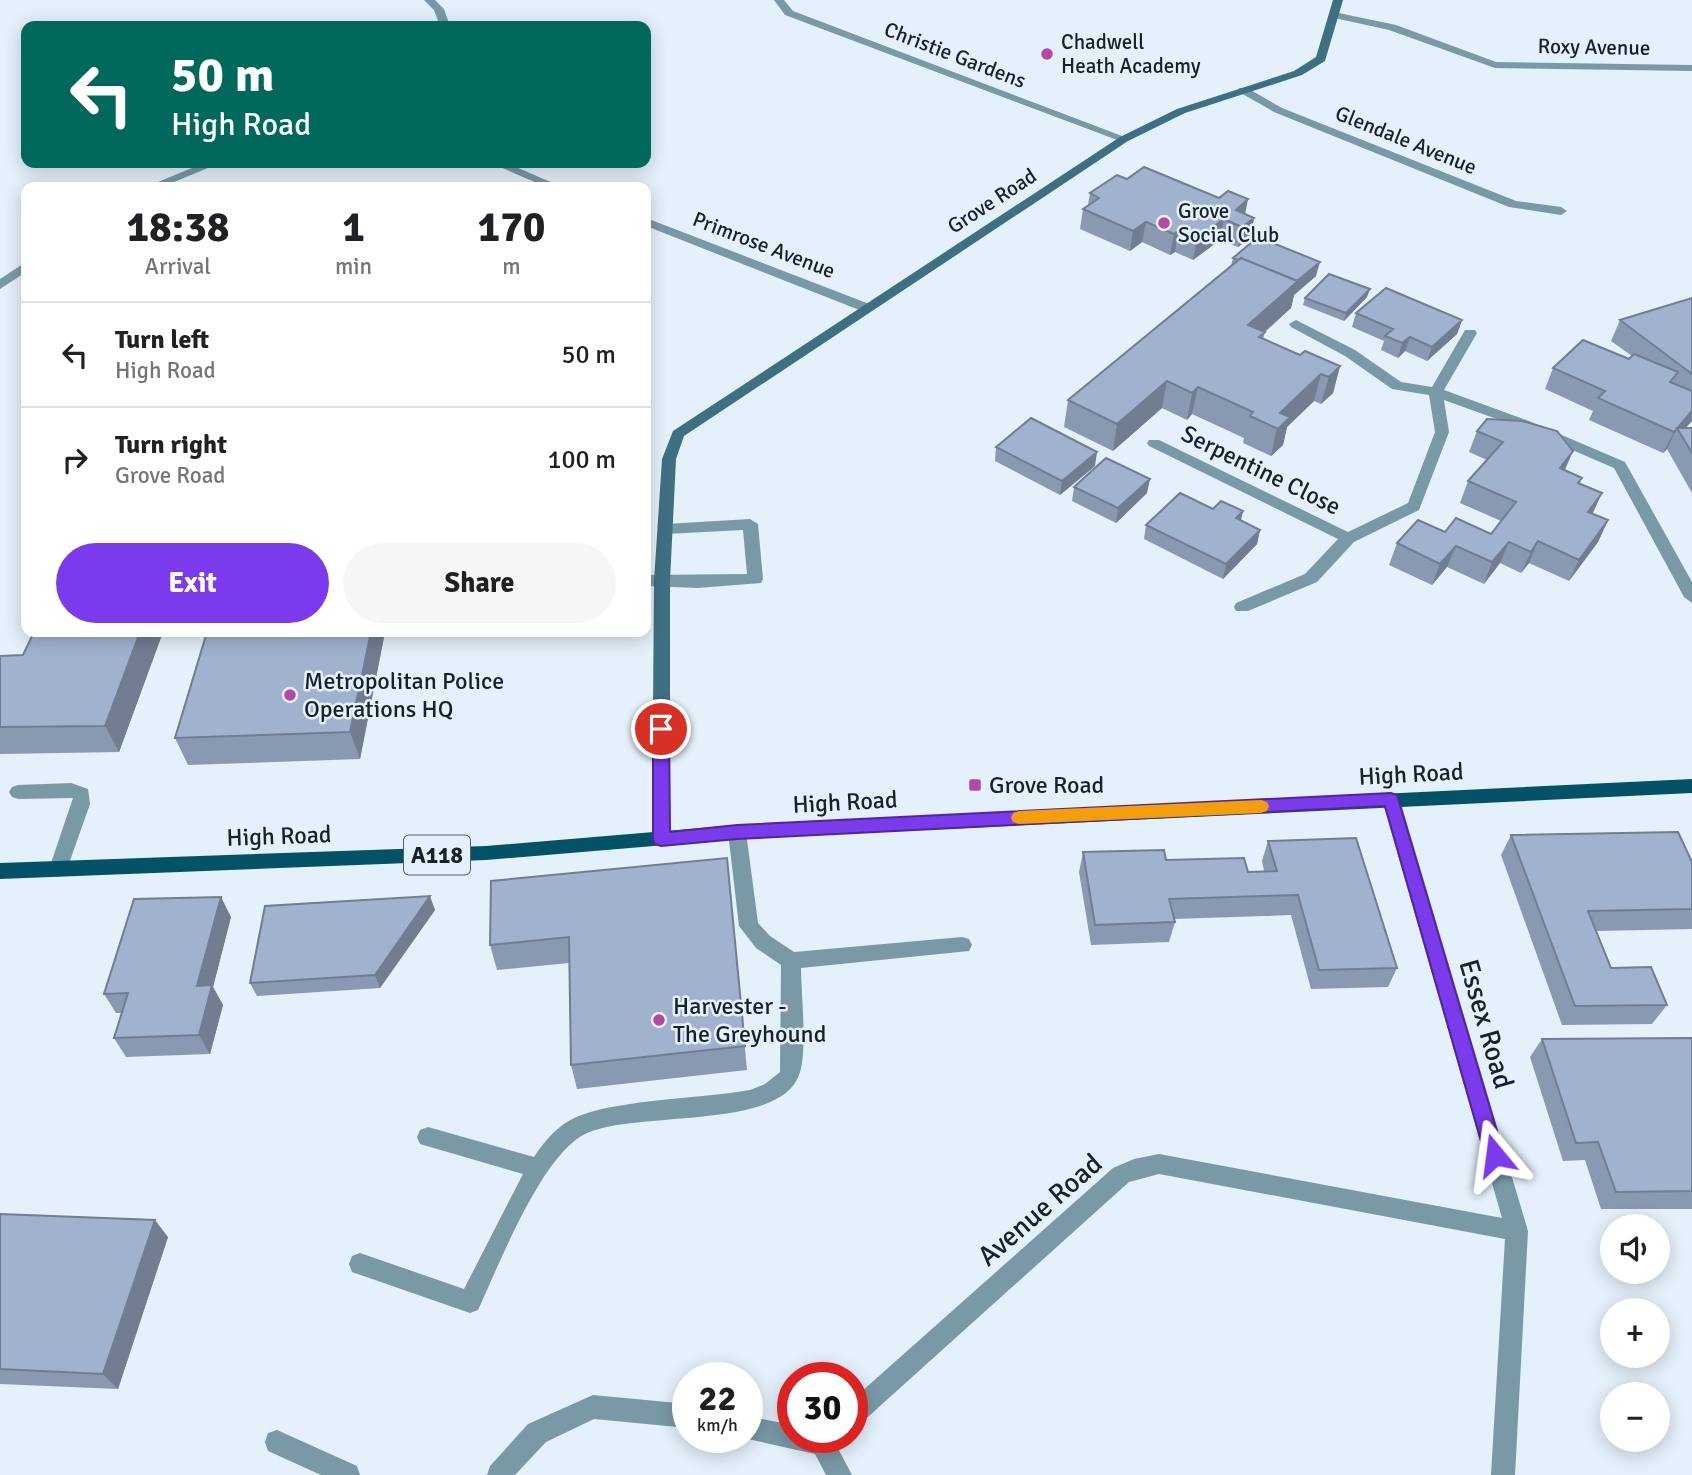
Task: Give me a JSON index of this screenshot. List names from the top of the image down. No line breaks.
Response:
{"streets":{"main road":["High Road","A118"],"street":["Roxy Avenue","Christie Gardens","Glendale Avenue","Grove Road","Primrose Avenue","Serpentine Close","Essex Road","Avenue Road"]},"crossings":[["Roxy Avenue","Grove Road"],["Christie Gardens","Grove Road"],["Glendale Avenue","Grove Road"],["Grove Road","Primrose Avenue"],["Grove Road","High Road"],["High Road","Essex Road"],["Essex Road","Avenue Road"]],"places":{"other":["Chadwell Heath Academy","Grove Social Club","Metropolitan Police Operations HQ","Harvester - The Greyhound"],"transit":["Grove Road"]},"page":{"turn":["50 m","High Road"],"eta":["18:38","Arrival","1","min","170","m"],"list":[{"name":"Turn left","note":"High Road","value":"50 m"},{"name":"Turn right","note":"Grove Road","value":"100 m"}],"buttons":["Exit","Share"],"map_buttons":["+","−"],"speed":"22 km/h","limit":"30"}}
